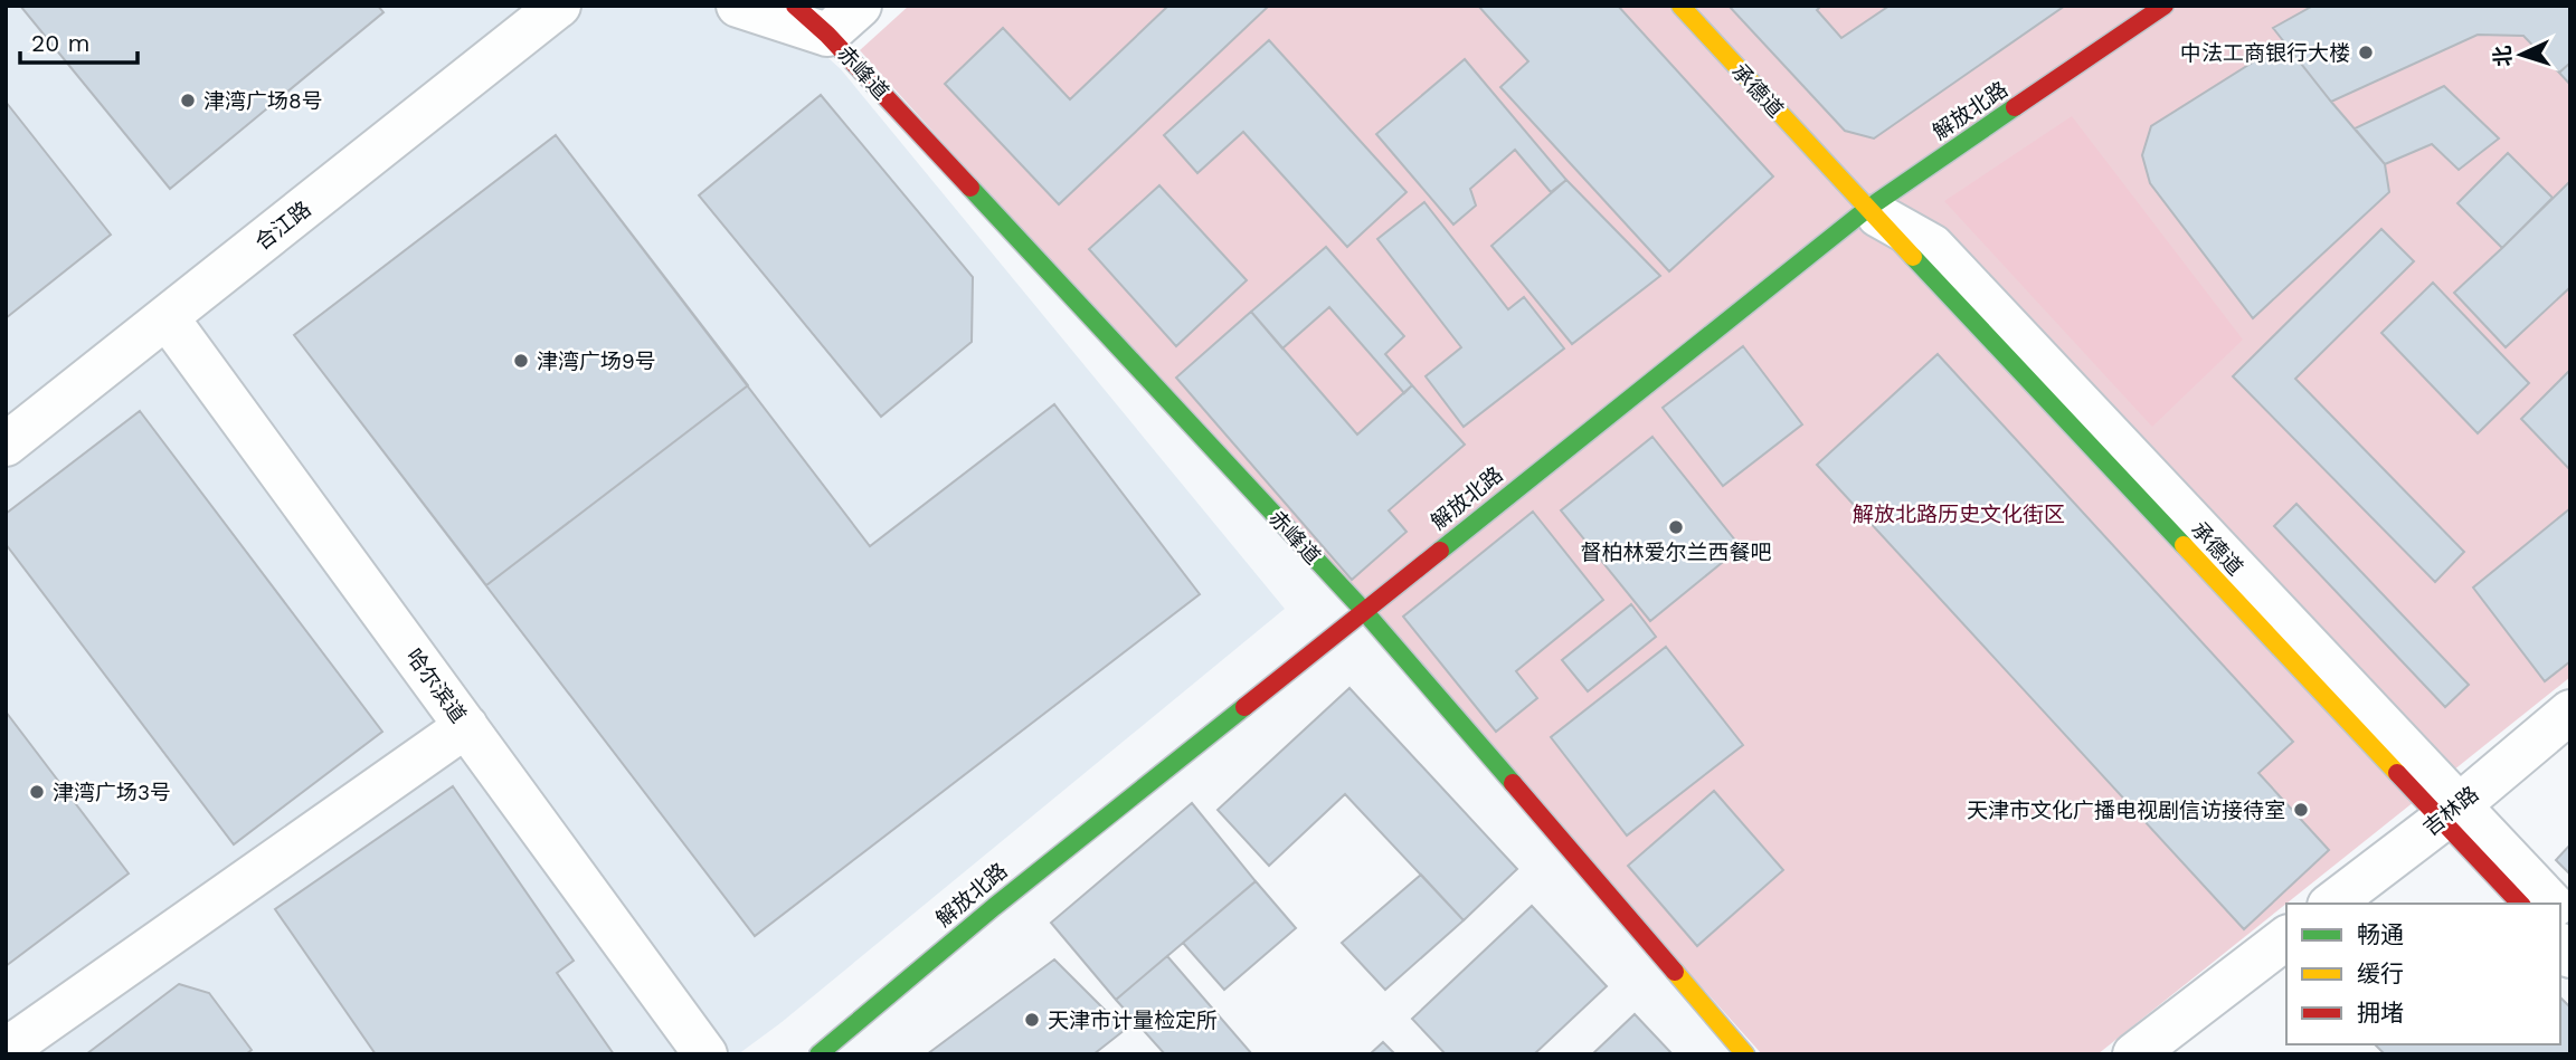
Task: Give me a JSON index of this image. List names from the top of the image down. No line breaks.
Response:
{"streets":{"street":["赤峰道","承德道","解放北路","合江路","哈尔滨道","吉林路"]},"crossings":[["赤峰道","解放北路"],["承德道","解放北路"],["承德道","吉林路"],["合江路","哈尔滨道"]],"parks":["解放北路历史文化街区"],"places":["中法工商银行大楼","津湾广场8号","津湾广场9号","督柏林爱尔兰西餐吧","津湾广场3号","天津市文化广播电视剧信访接待室","天津市计量检定所"],"legend":["畅通","缓行","拥堵"],"scale_bar":"20 m","north":"left"}
